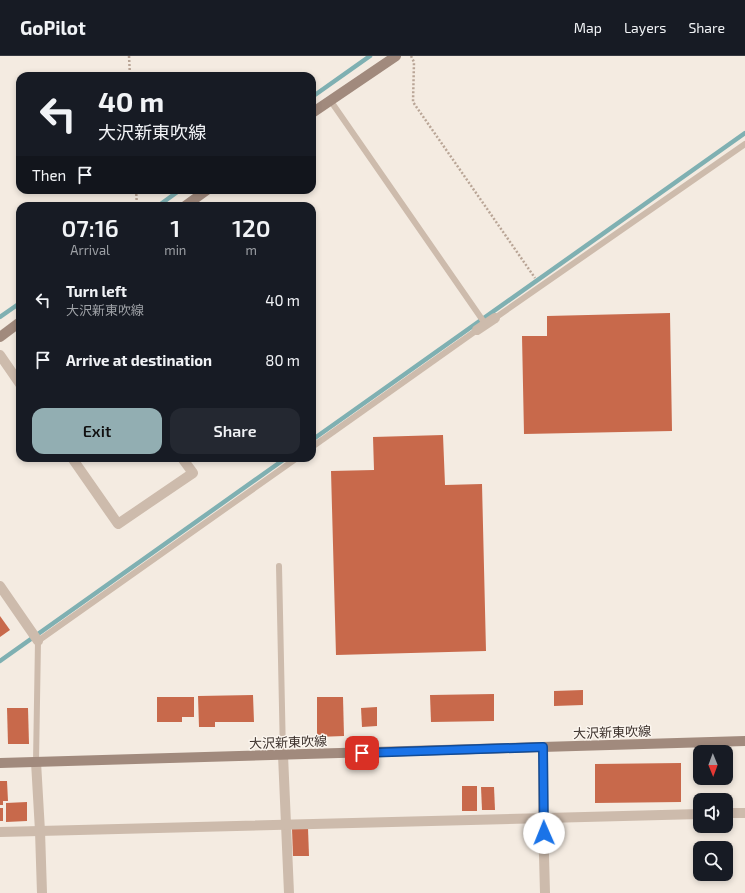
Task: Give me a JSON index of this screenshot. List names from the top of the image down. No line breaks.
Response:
{"streets":{"main road":["大沢新東吹線"]},"north":"bottom","page":{"header":"GoPilot","nav":["Map","Layers","Share"],"turn":["40 m","大沢新東吹線"],"then":"Then","eta":["07:16","Arrival","1","min","120","m"],"list":[{"name":"Turn left","note":"大沢新東吹線","value":"40 m"},{"name":"Arrive at destination","value":"80 m"}],"buttons":["Exit","Share"]}}
